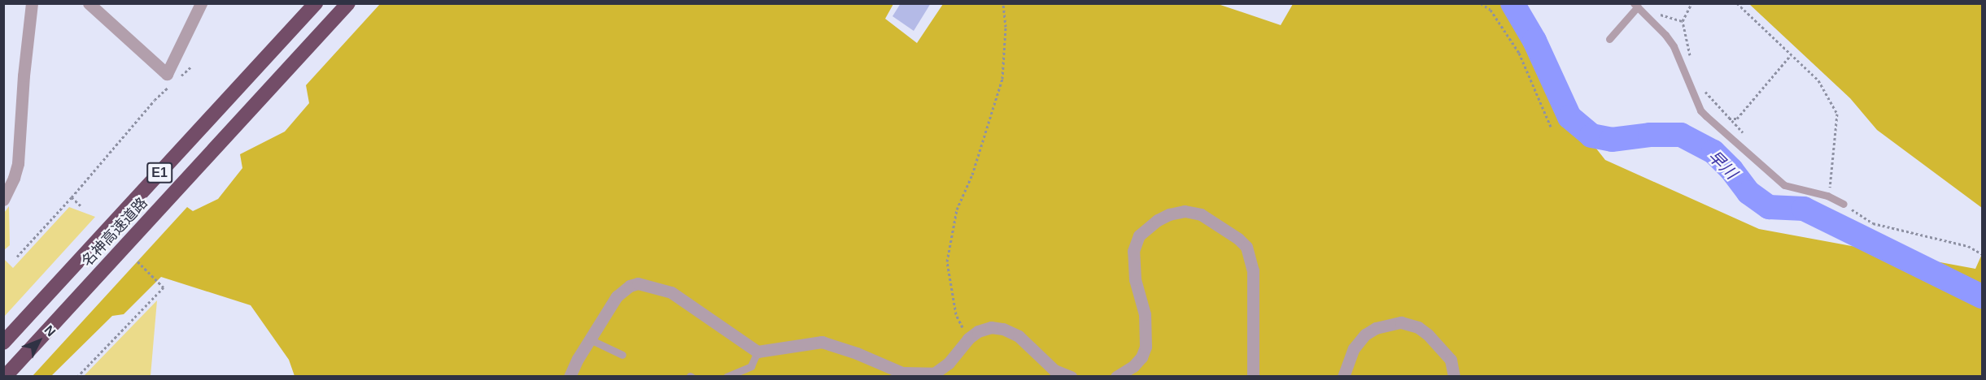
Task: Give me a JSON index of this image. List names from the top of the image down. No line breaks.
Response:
{"streets":{"highway":["E1","名神高速道路"]},"water":["早川"],"north":"top right"}
